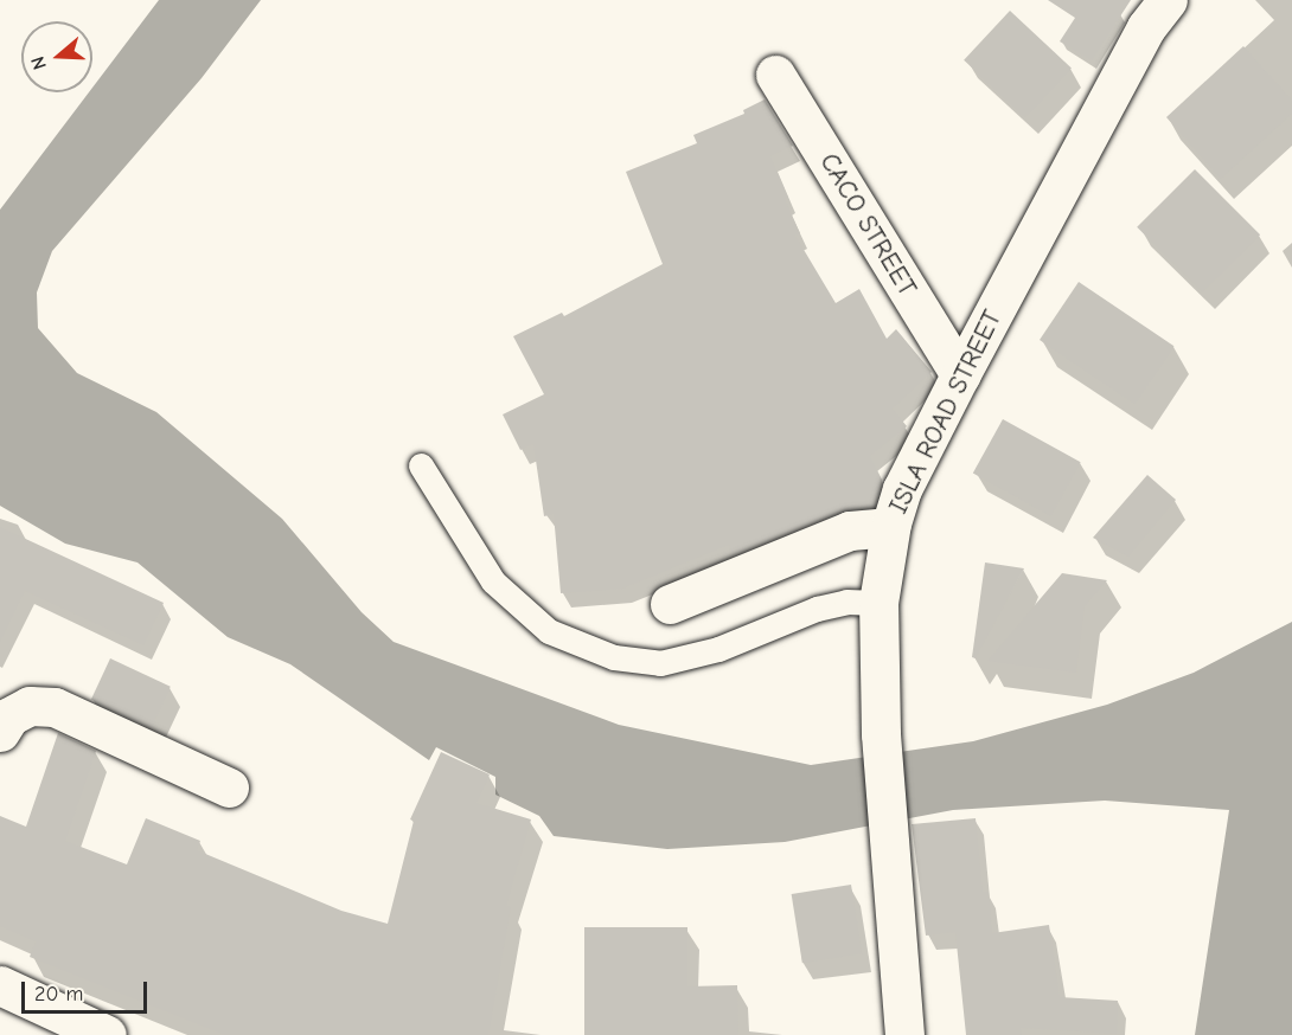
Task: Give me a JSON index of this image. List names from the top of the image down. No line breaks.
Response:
{"streets":{"street":["CACO STREET","ISLA ROAD STREET"]},"crossings":[["CACO STREET","ISLA ROAD STREET"]],"scale_bar":"20 m","north":"left"}
